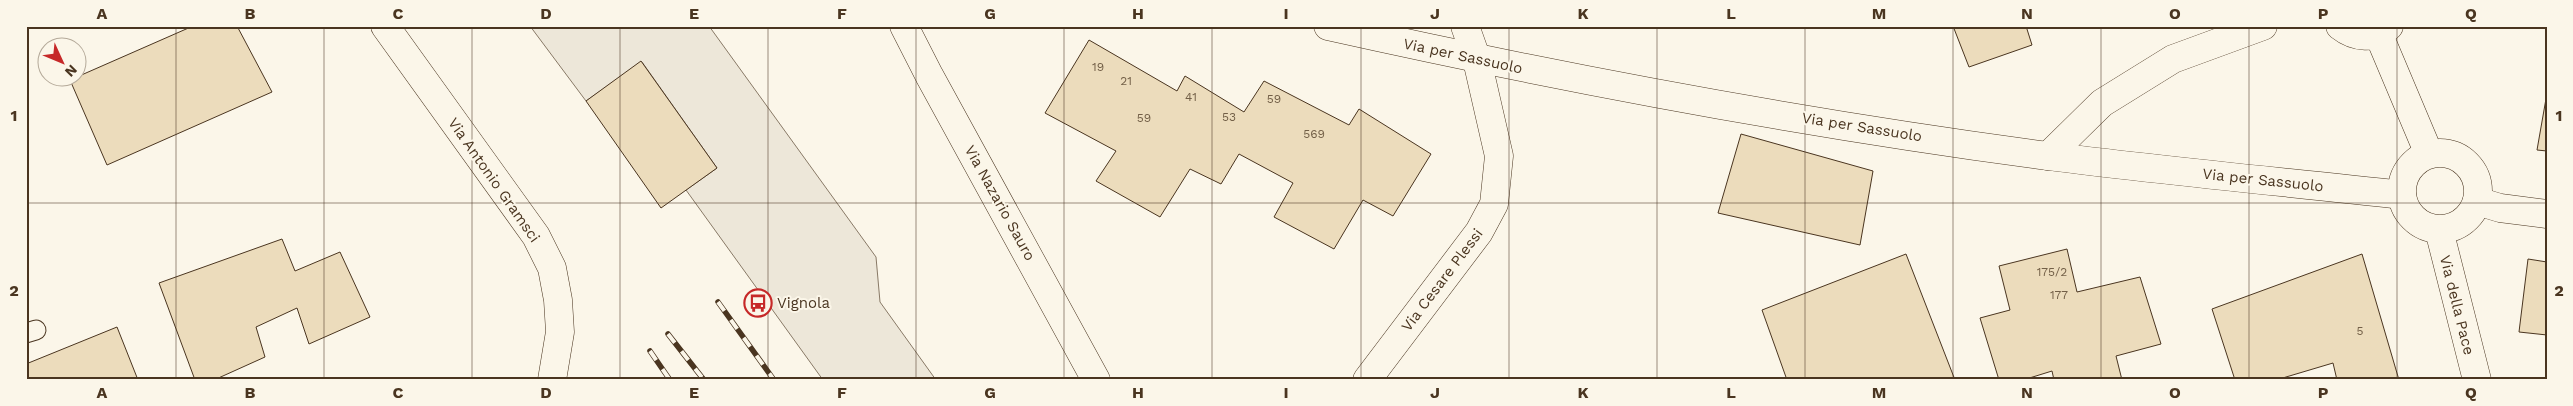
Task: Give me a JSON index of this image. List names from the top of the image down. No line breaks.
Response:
{"streets":{"street":["Via per Sassuolo","Via Antonio Gramsci","Via Nazario Sauro","Via Cesare Plessi","Via della Pace"]},"crossings":[["Via per Sassuolo","Via Cesare Plessi"],["Via per Sassuolo","Via della Pace"]],"places":{"bus stop":["Vignola"]},"house_numbers":["19","21","41","59","53","59","569","175/2","177","5"],"north":"bottom right","grid":{"columns":["A","B","C","D","E","F","G","H","I","J","K","L","M","N","O","P","Q"],"rows":["1","2"]}}
